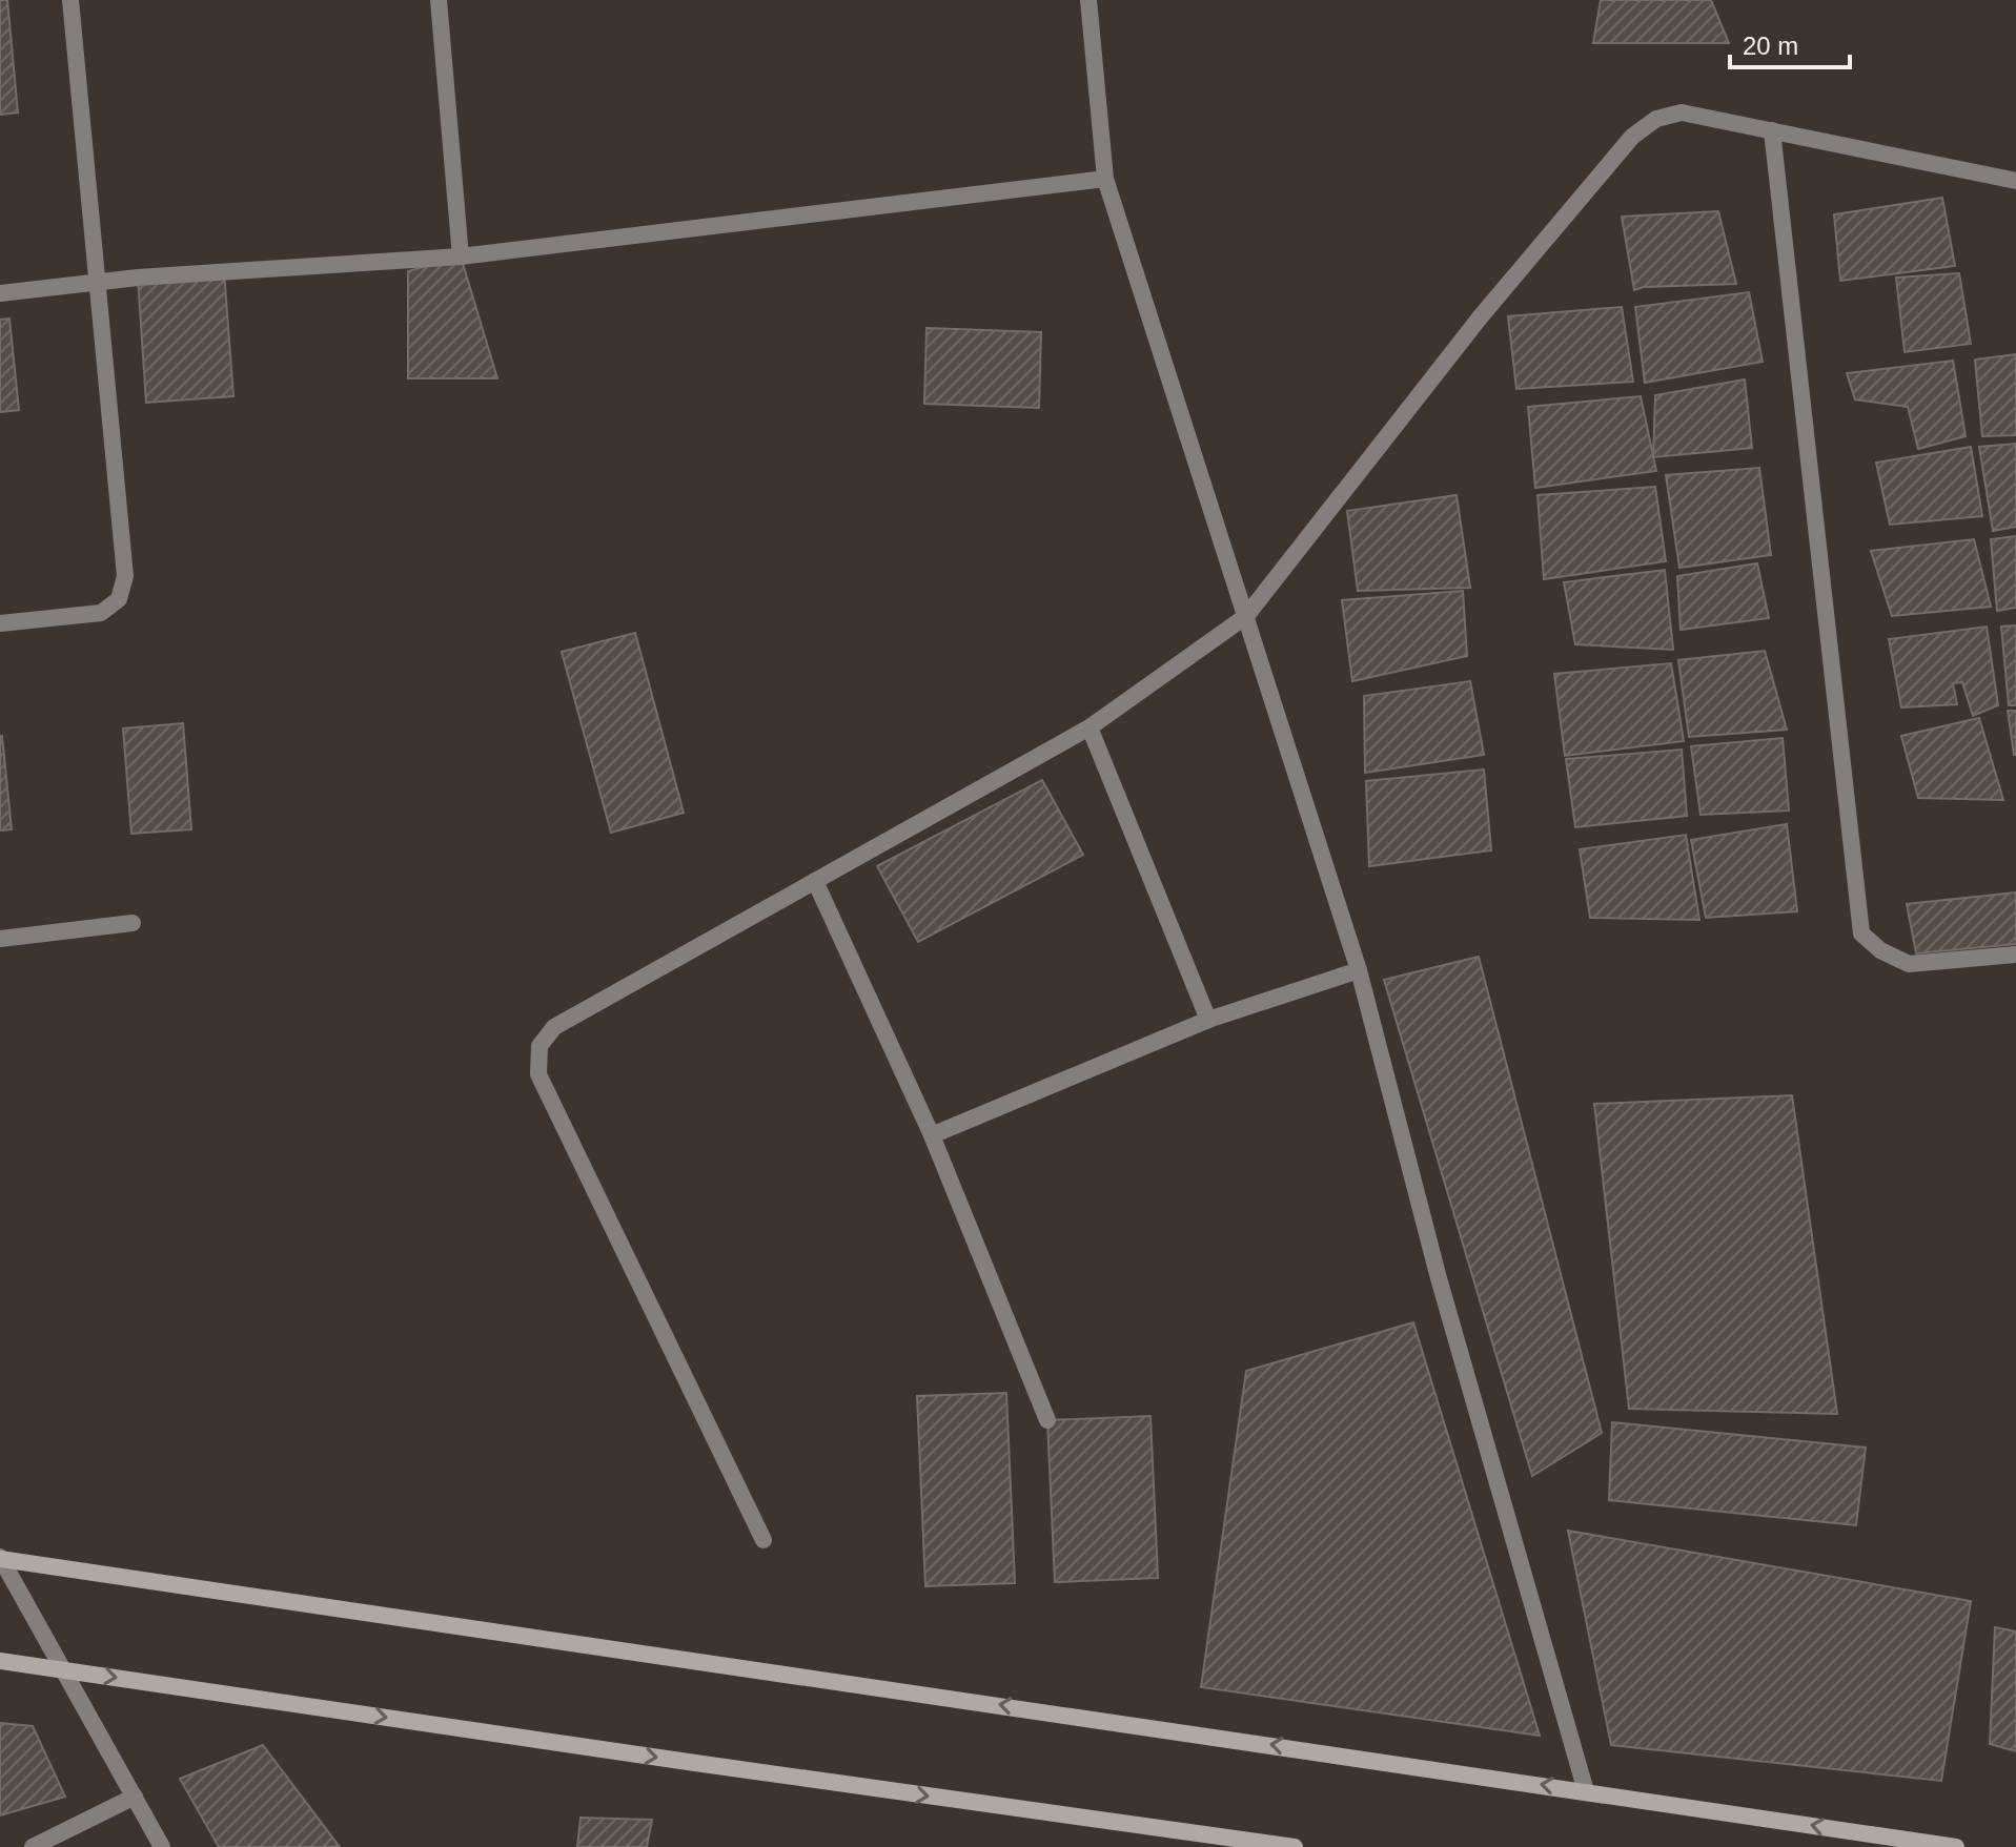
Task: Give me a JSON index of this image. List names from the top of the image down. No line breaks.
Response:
{"scale_bar":"20 m"}
